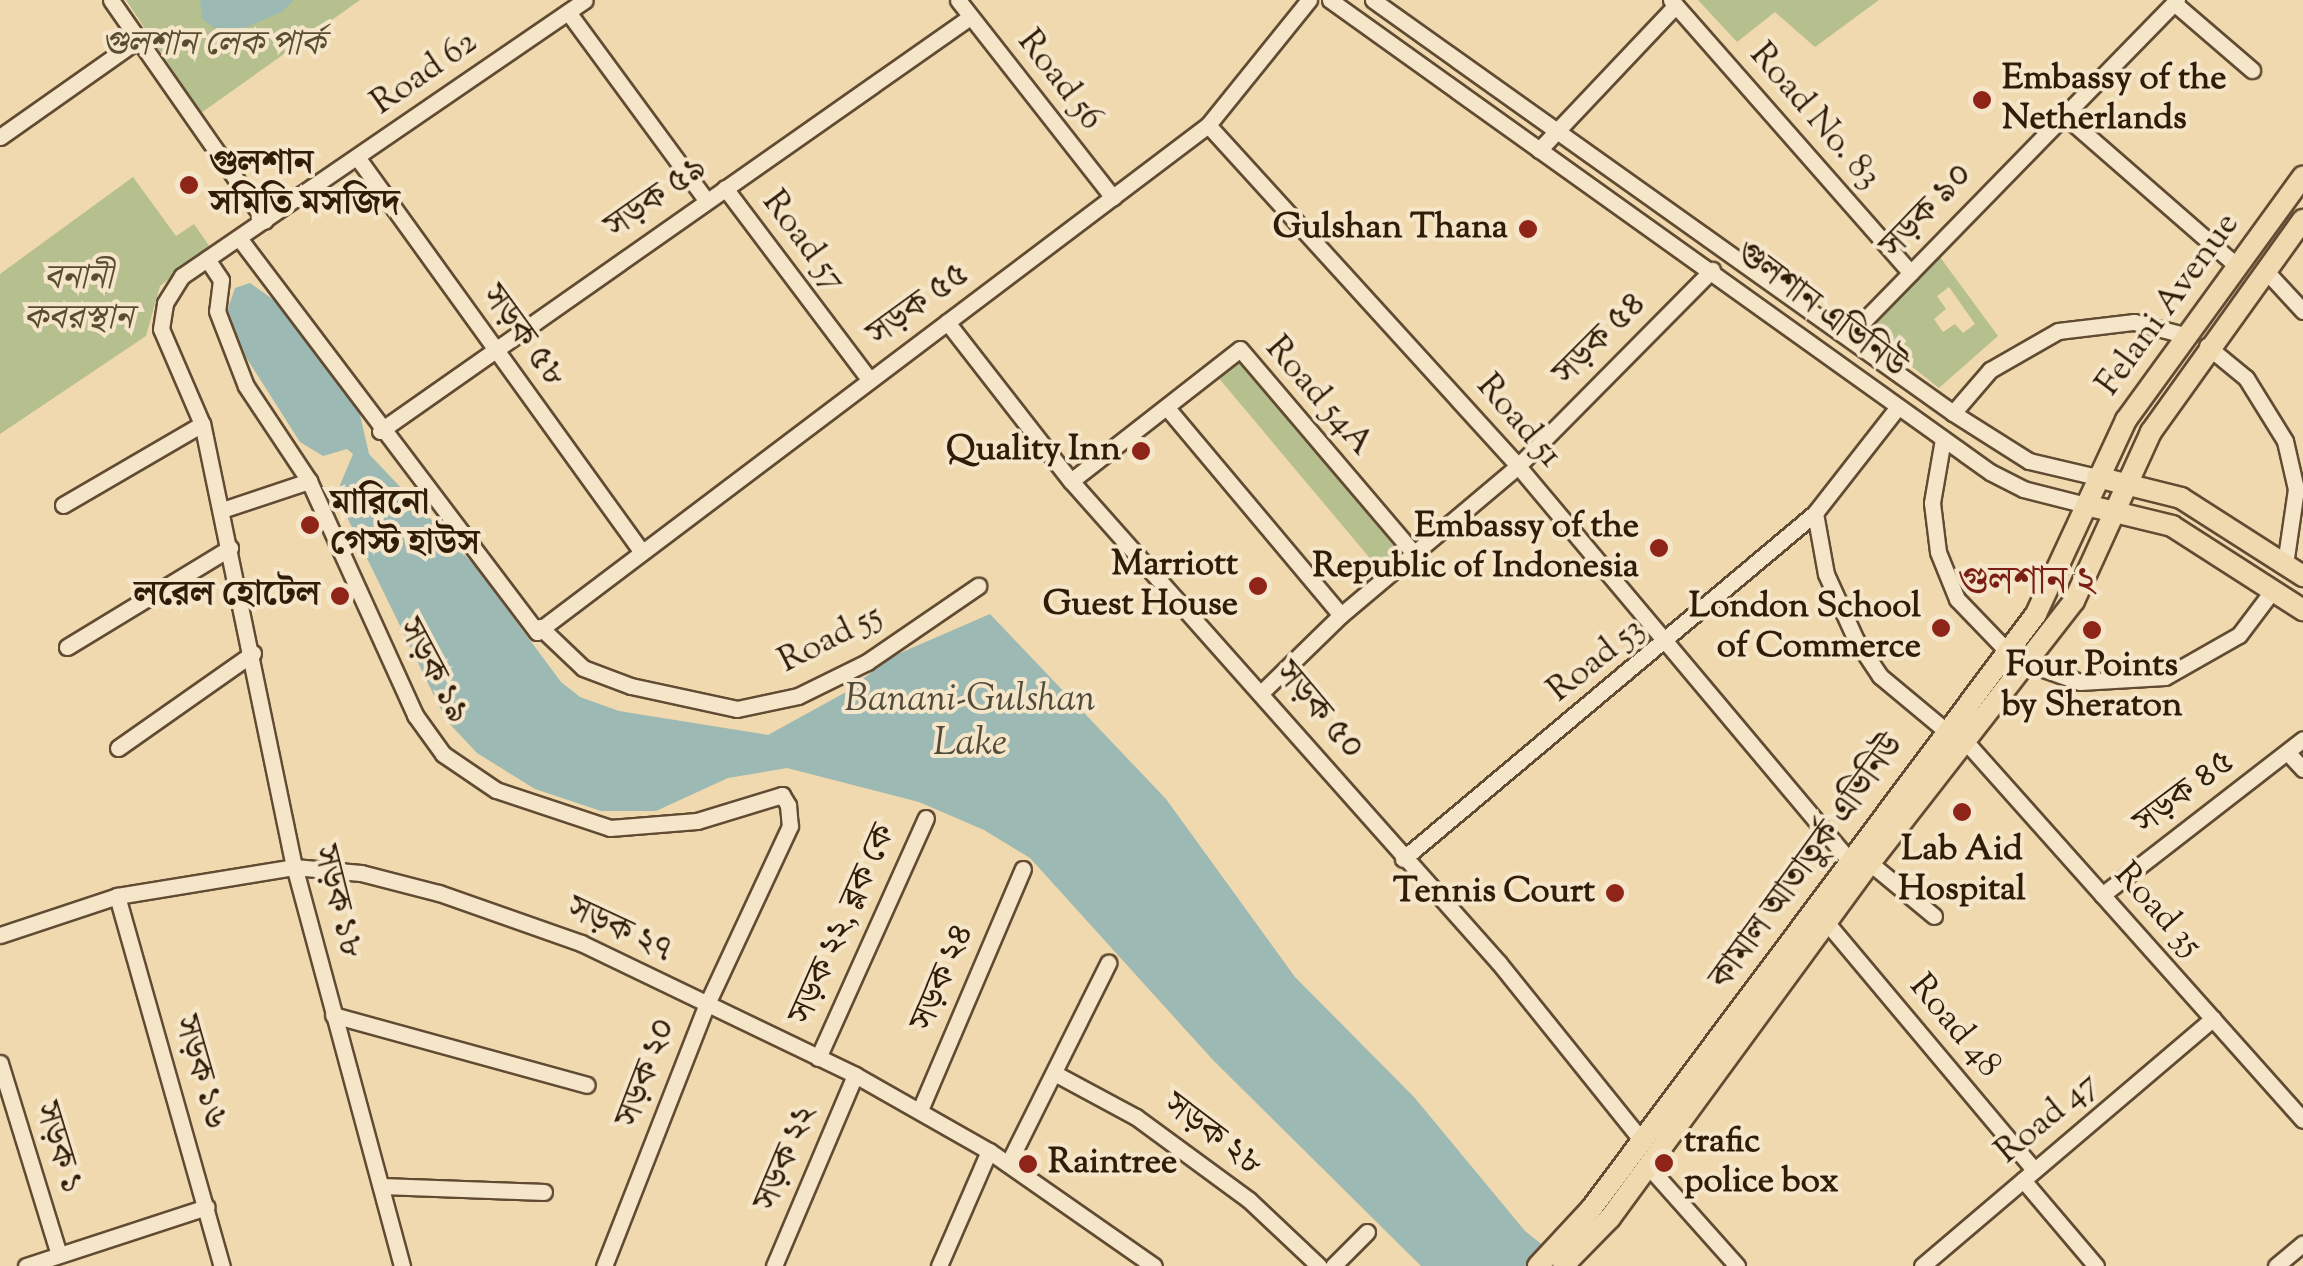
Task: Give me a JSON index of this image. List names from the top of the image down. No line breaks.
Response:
{"streets":{"main road":["Felani Avenue","গুলশান এভিনিউ","কামাল আতাতুর্ক এভিনিউ"],"street":["Road 62","Road 56","Road No. 83","সড়ক ৫৯","সড়ক ৯০","Road 57","সড়ক ৫৫","সড়ক ৫৮","সড়ক ৫৪","Road 54A","Road 51","Road 55","Road 53","সড়ক ১৯","সড়ক ৫০","সড়ক ৪৫","সড়ক ১৮","Road 35","সড়ক ২২, ব্লক কে","সড়ক ২৭","সড়ক ২৪","Road 48","সড়ক ১৬","সড়ক ২০","Road 47","সড়ক ২৮","সড়ক ১","সড়ক ২২"]},"crossings":[["Road 62","সড়ক ৫৮"],["Road 62","Road 55"],["Road 62","সড়ক ১৮"],["Road 56","সড়ক ৫৯"],["Road 56","সড়ক ৫৫"],["Road No. 83","সড়ক ৯০"],["সড়ক ৫৯","Road 57"],["সড়ক ৫৯","সড়ক ৫৮"],["সড়ক ৫৯","Road 55"],["সড়ক ৯০","গুলশান এভিনিউ"],["Road 57","সড়ক ৫৫"],["Felani Avenue","গুলশান এভিনিউ"],["Felani Avenue","কামাল আতাতুর্ক এভিনিউ"],["সড়ক ৫৫","সড়ক ৫৮"],["সড়ক ৫৫","Road 51"],["সড়ক ৫৫","Road 55"],["সড়ক ৫৫","সড়ক ৫০"],["গুলশান এভিনিউ","সড়ক ৫৪"],["গুলশান এভিনিউ","Road 53"],["গুলশান এভিনিউ","কামাল আতাতুর্ক এভিনিউ"],["সড়ক ৫৪","Road 54A"],["সড়ক ৫৪","Road 51"],["সড়ক ৫৪","সড়ক ৫০"],["Road 54A","সড়ক ৫০"],["Road 51","Road 53"],["Road 51","কামাল আতাতুর্ক এভিনিউ"],["Road 55","সড়ক ১৮"],["Road 53","সড়ক ৫০"],["সড়ক ১৯","সড়ক ১৮"],["সড়ক ১৯","সড়ক ২০"],["সড়ক ৫০","কামাল আতাতুর্ক এভিনিউ"],["সড়ক ৪৫","Road 35"],["কামাল আতাতুর্ক এভিনিউ","Road 35"],["কামাল আতাতুর্ক এভিনিউ","Road 48"],["সড়ক ১৮","সড়ক ২৭"],["Road 35","Road 47"],["সড়ক ২২, ব্লক কে","সড়ক ২৭"],["সড়ক ২৭","সড়ক ২৪"],["সড়ক ২৭","সড়ক ১৬"],["সড়ক ২৭","সড়ক ২০"],["সড়ক ২৭","সড়ক ২২"],["Road 48","Road 47"]],"districts":["গুলশান ২"],"water":["Banani-Gulshan Lake"],"parks":["গুলশান লেক পার্ক","বনানী কবরস্থান"],"places":["Embassy of the Netherlands","গুলশান সমিতি মসজিদ","Gulshan Thana","Quality Inn","মারিনো গেস্ট হাউস","Embassy of the Republic of Indonesia","Marriott Guest House","লরেল হোটেল","London School of Commerce","Four Points by Sheraton","Lab Aid Hospital","Tennis Court","trafic police box","Raintree"]}
